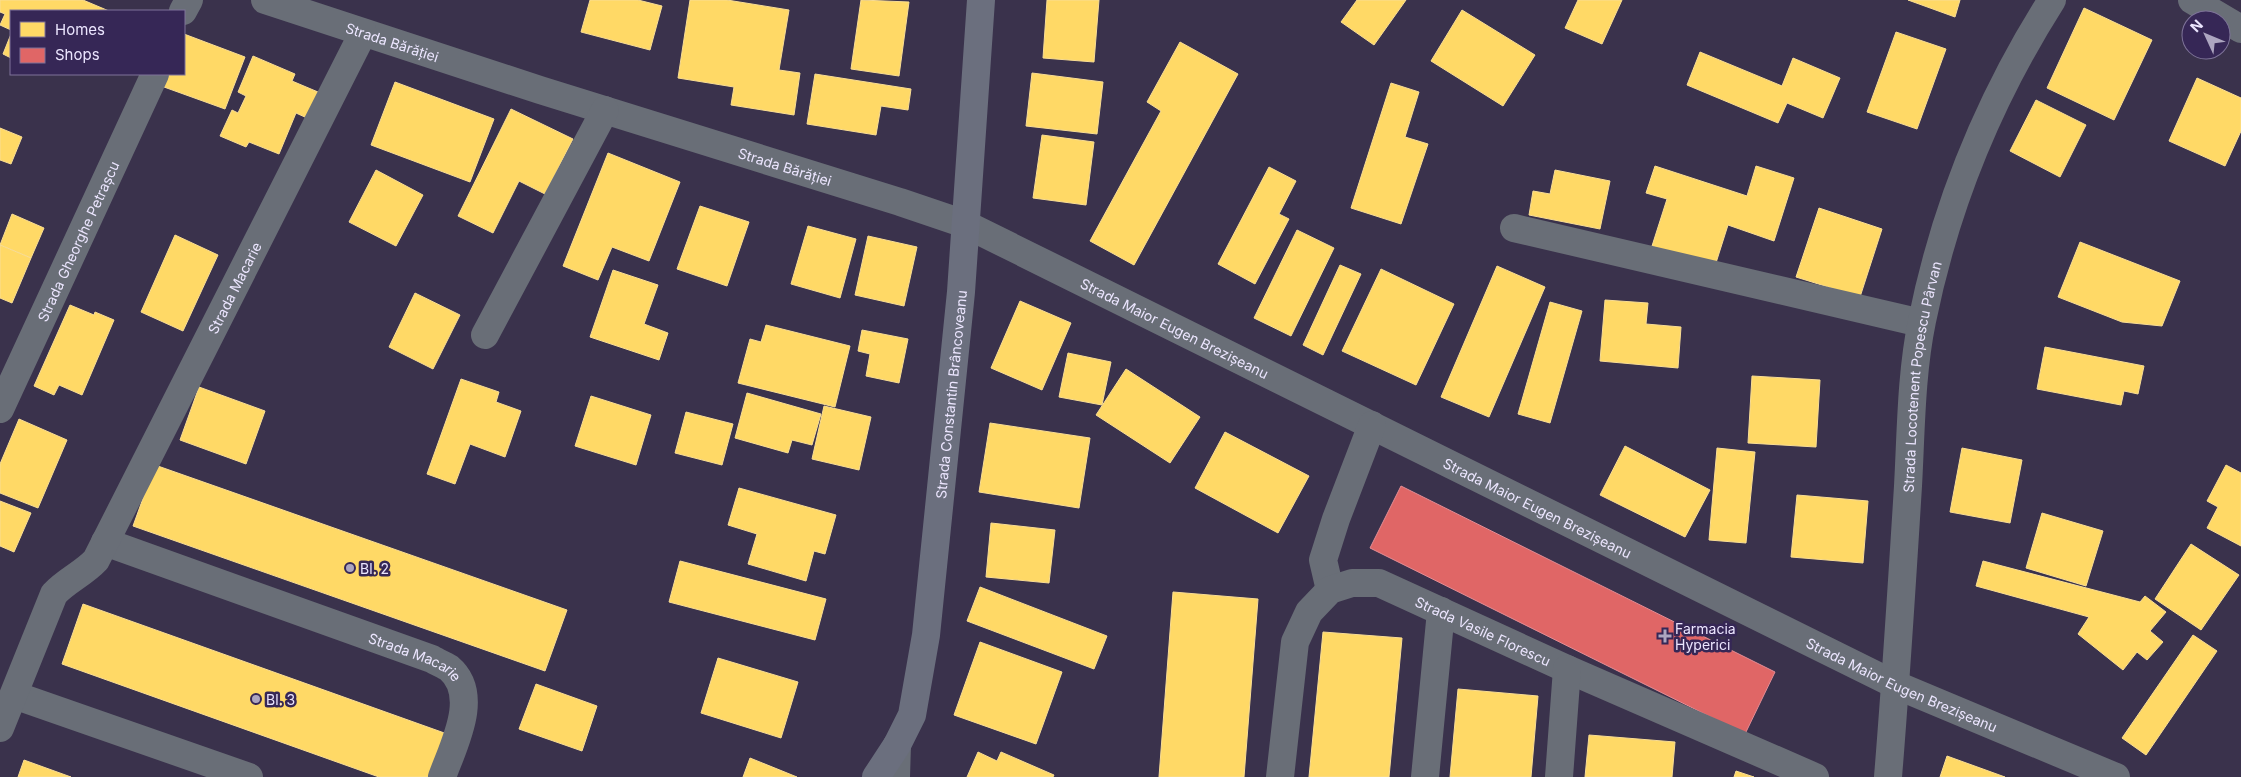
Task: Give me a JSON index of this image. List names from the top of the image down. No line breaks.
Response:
{"streets":{"main road":["Strada Constantin Brâncoveanu"],"street":["Strada Bărăției","Strada Gheorghe Petrașcu","Strada Macarie","Strada Maior Eugen Brezișeanu","Strada Locotenent Popescu Pârvan","Strada Vasile Florescu"]},"crossings":[["Strada Bărăției","Strada Macarie"],["Strada Bărăției","Strada Maior Eugen Brezișeanu"],["Strada Bărăției","Strada Constantin Brâncoveanu"],["Strada Maior Eugen Brezișeanu","Strada Locotenent Popescu Pârvan"],["Strada Maior Eugen Brezișeanu","Strada Constantin Brâncoveanu"]],"places":{"other":["Bl. 2","Bl. 3"],"health":["Farmacia Hyperici"]},"legend":["Homes","Shops"],"north":"top left"}
